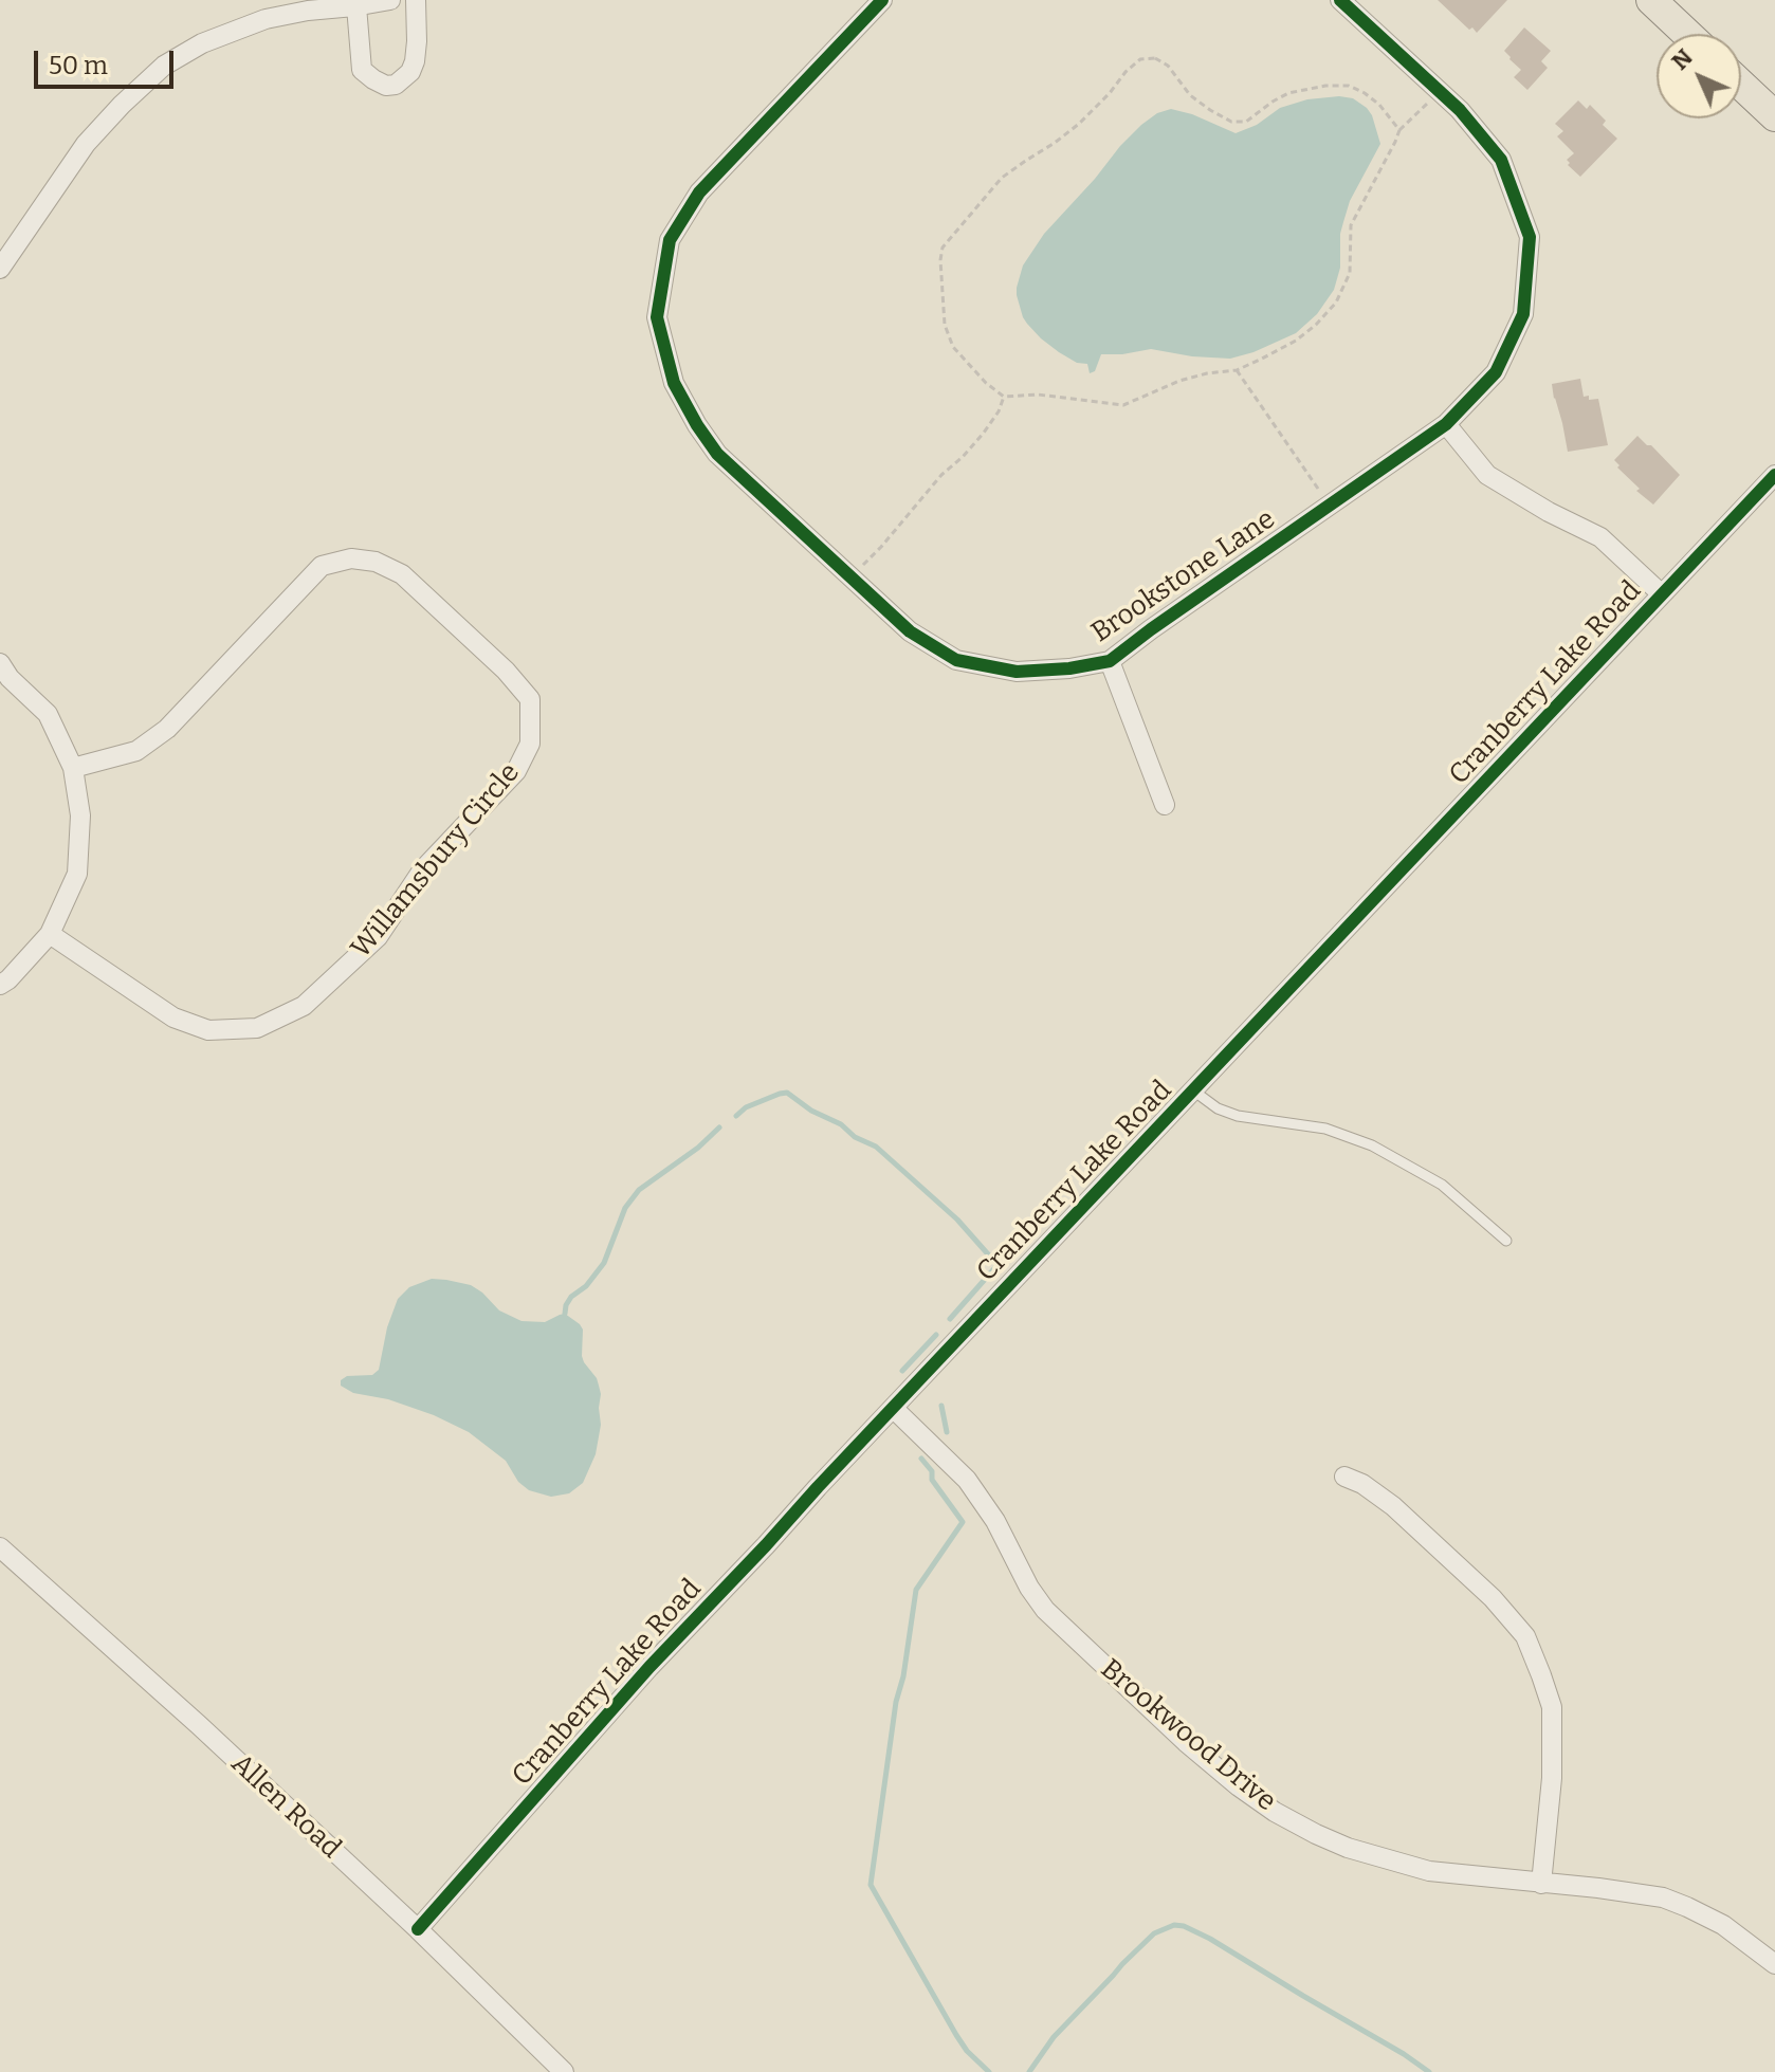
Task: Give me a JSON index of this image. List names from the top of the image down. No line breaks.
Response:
{"streets":{"street":["Brookstone Lane","Cranberry Lake Road","Willamsbury Circle","Brookwood Drive","Allen Road"]},"crossings":[["Cranberry Lake Road","Brookwood Drive"],["Cranberry Lake Road","Allen Road"]],"scale_bar":"50 m","north":"top left"}
